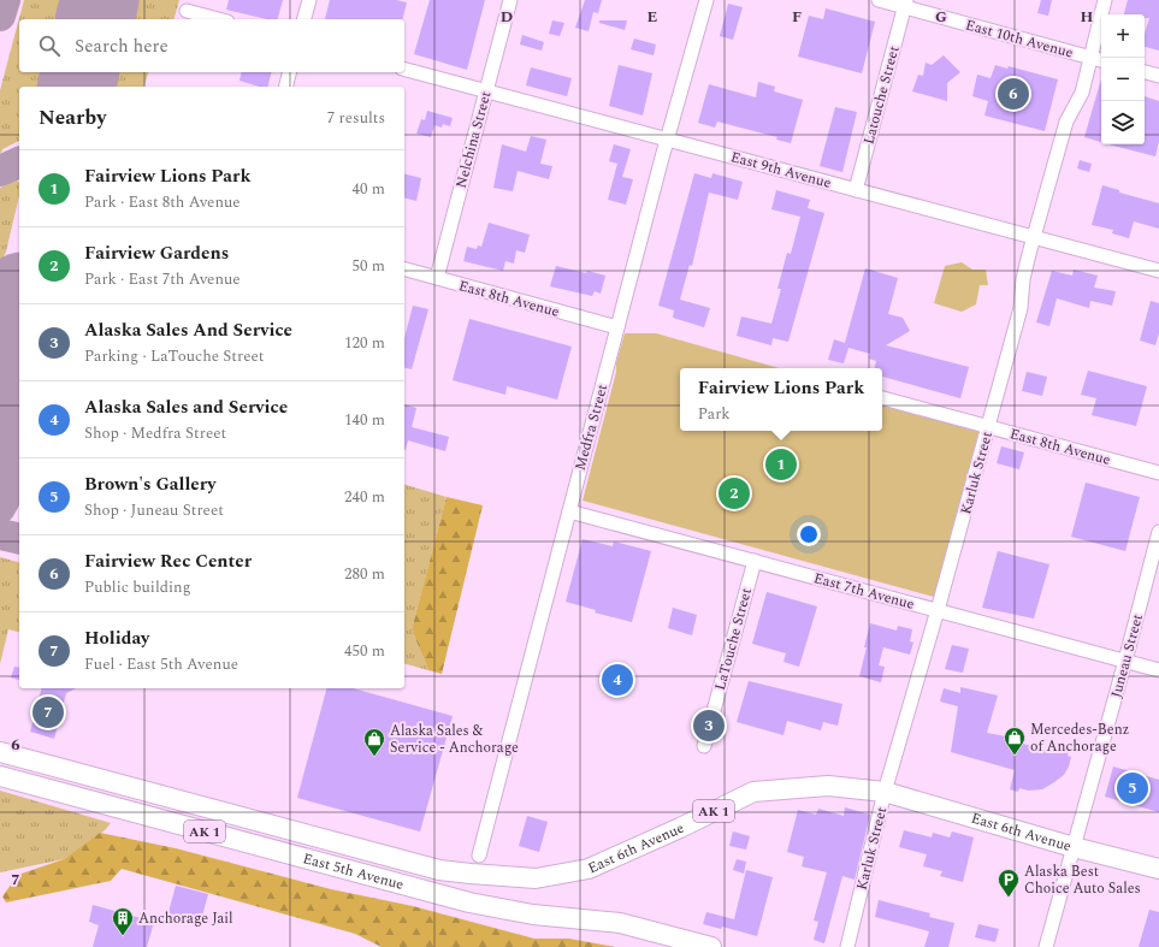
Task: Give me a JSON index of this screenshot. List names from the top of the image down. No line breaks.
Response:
{"streets":{"highway":["AK 1","East 6th Avenue","East 5th Avenue"],"street":["East 10th Avenue","Latouche Street","Nelchina Street","East 9th Avenue","East 8th Avenue","Medfra Street","Karluk Street","East 7th Avenue","LaTouche Street","Juneau Street"]},"crossings":[["East 10th Avenue","Latouche Street"],["East 10th Avenue","Karluk Street"],["Latouche Street","East 9th Avenue"],["Nelchina Street","East 9th Avenue"],["Nelchina Street","East 8th Avenue"],["East 9th Avenue","Medfra Street"],["East 9th Avenue","Karluk Street"],["East 8th Avenue","Medfra Street"],["East 8th Avenue","Karluk Street"],["Medfra Street","East 7th Avenue"],["Karluk Street","East 7th Avenue"],["Karluk Street","East 6th Avenue"],["East 7th Avenue","LaTouche Street"],["East 7th Avenue","Juneau Street"],["Juneau Street","East 6th Avenue"]],"places":{"shop":["Mercedes-Benz of Anchorage","Alaska Sales & Service - Anchorage"],"parking":["Alaska Best Choice Auto Sales"],"building":["Anchorage Jail"]},"page":{"map_buttons":["+","−"],"search":"Search here","pins":["6","1","2","4","7","3","5"],"heading":["Nearby","7 results"],"list":[{"mark":"1","name":"Fairview Lions Park","note":"Park · East 8th Avenue","value":"40 m"},{"mark":"2","name":"Fairview Gardens","note":"Park · East 7th Avenue","value":"50 m"},{"mark":"3","name":"Alaska Sales And Service","note":"Parking · LaTouche Street","value":"120 m"},{"mark":"4","name":"Alaska Sales and Service","note":"Shop · Medfra Street","value":"140 m"},{"mark":"5","name":"Brown's Gallery","note":"Shop · Juneau Street","value":"240 m"},{"mark":"6","name":"Fairview Rec Center","note":"Public building","value":"280 m"},{"mark":"7","name":"Holiday","note":"Fuel · East 5th Avenue","value":"450 m"}],"popup":["Fairview Lions Park","Park"]},"grid":{"columns":["D","E","F","G","H"],"rows":["6","7"]}}
